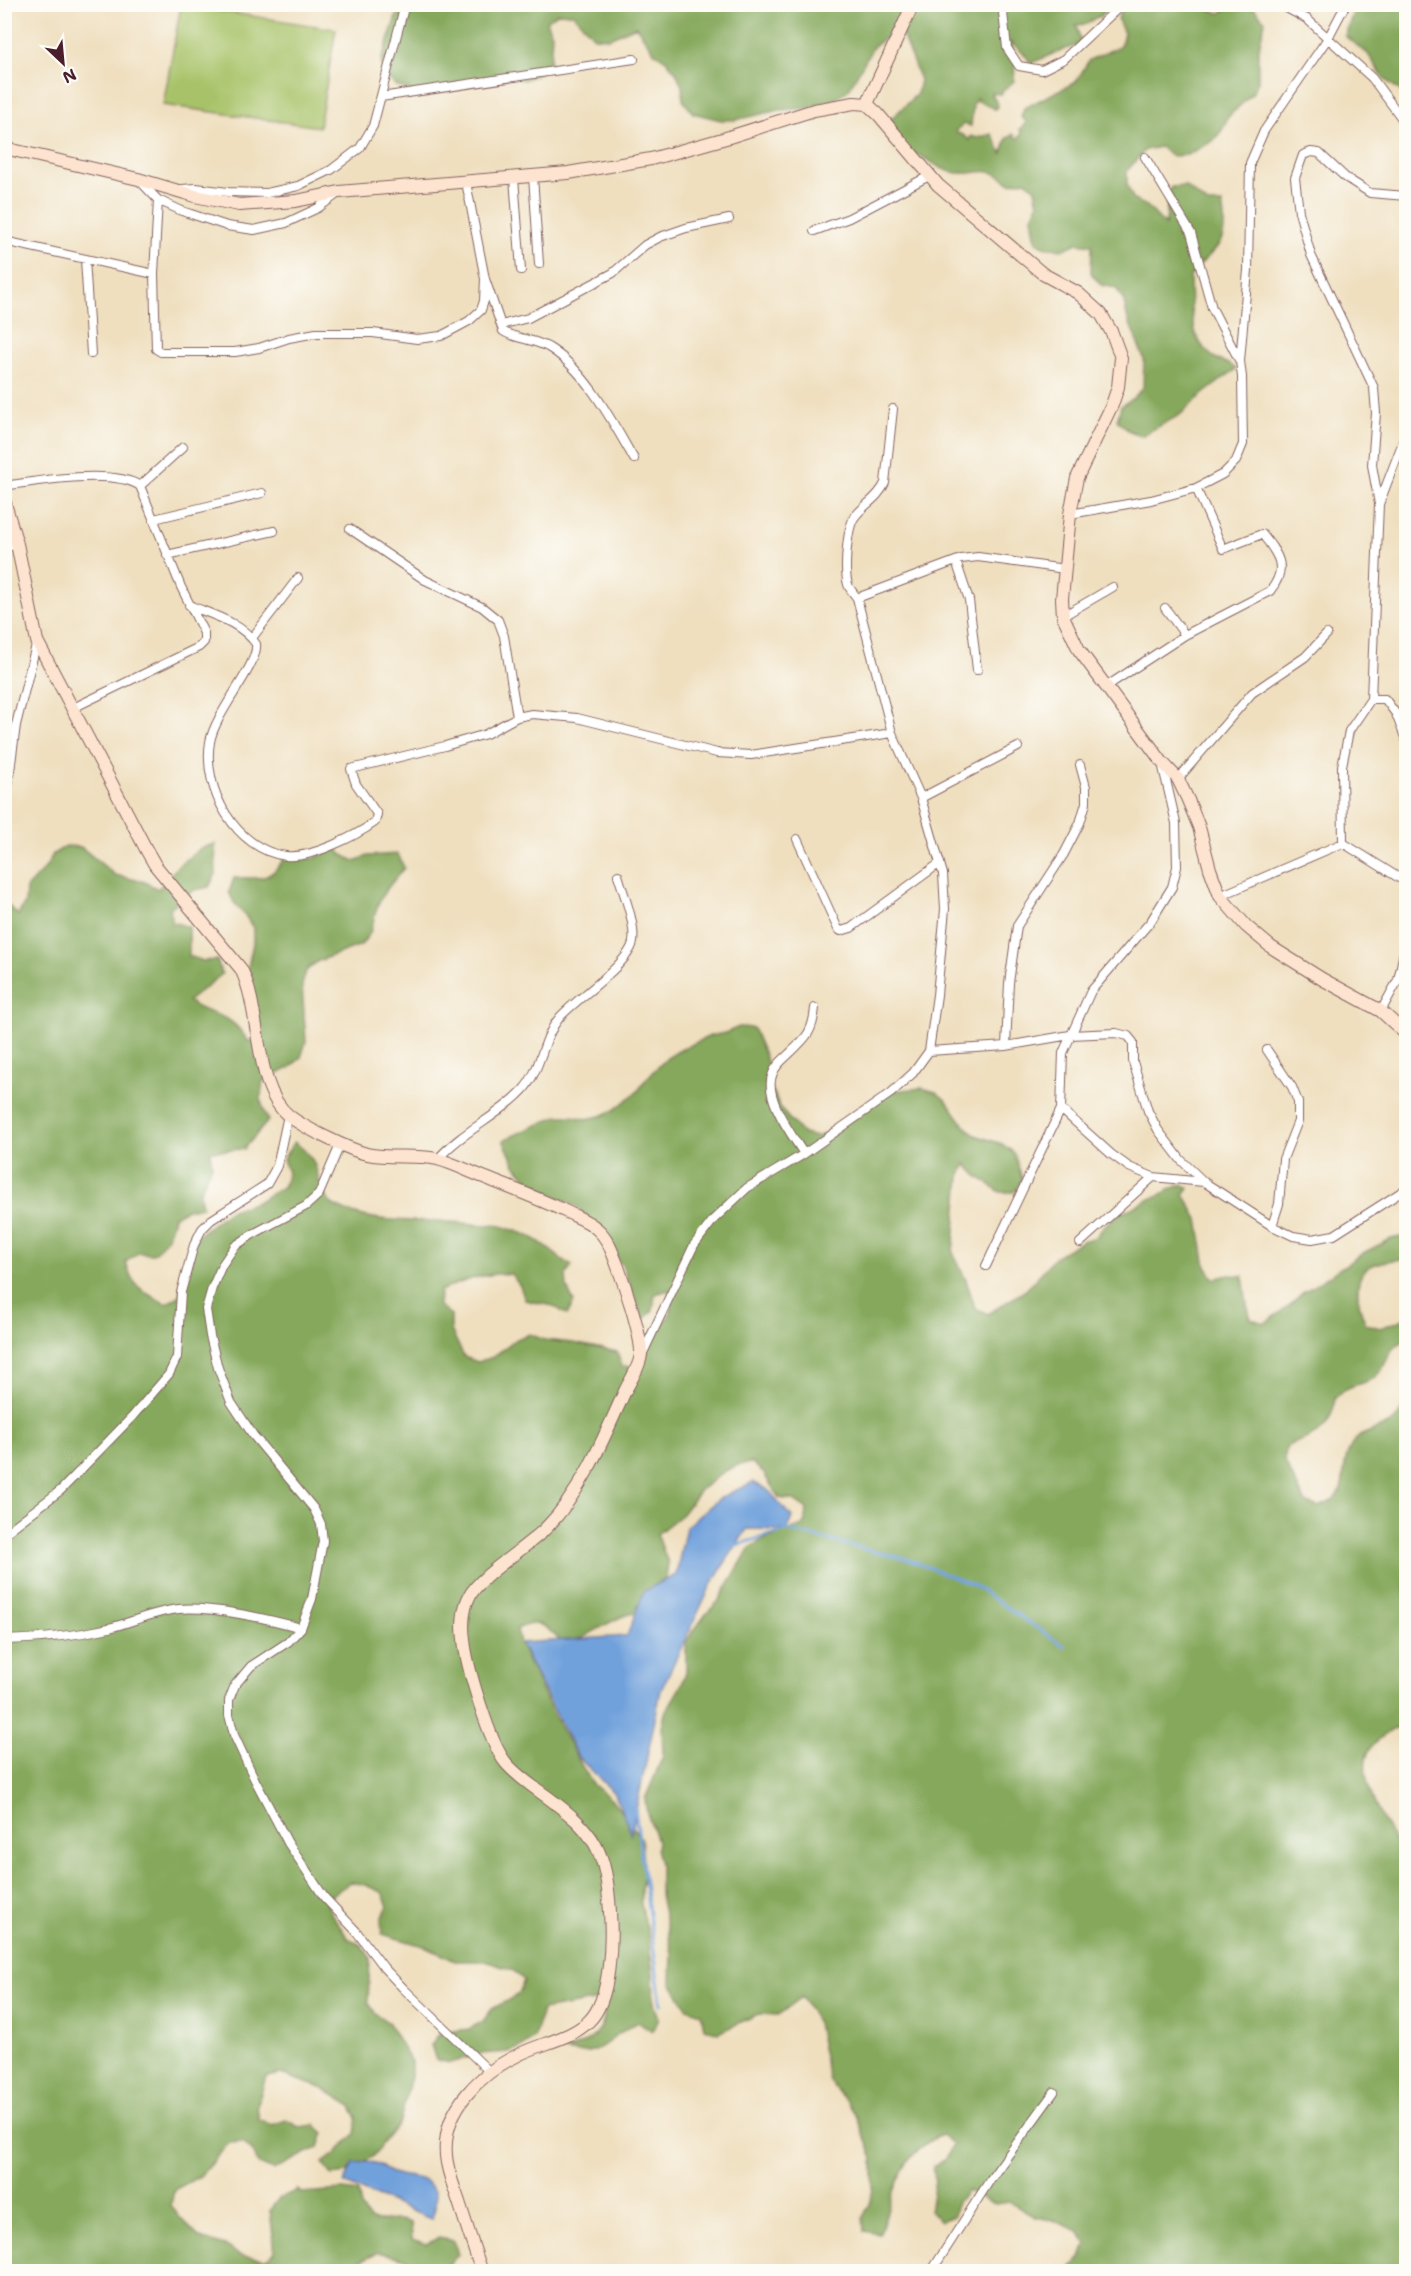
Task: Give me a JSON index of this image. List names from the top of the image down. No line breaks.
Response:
{"north":"bottom right"}
